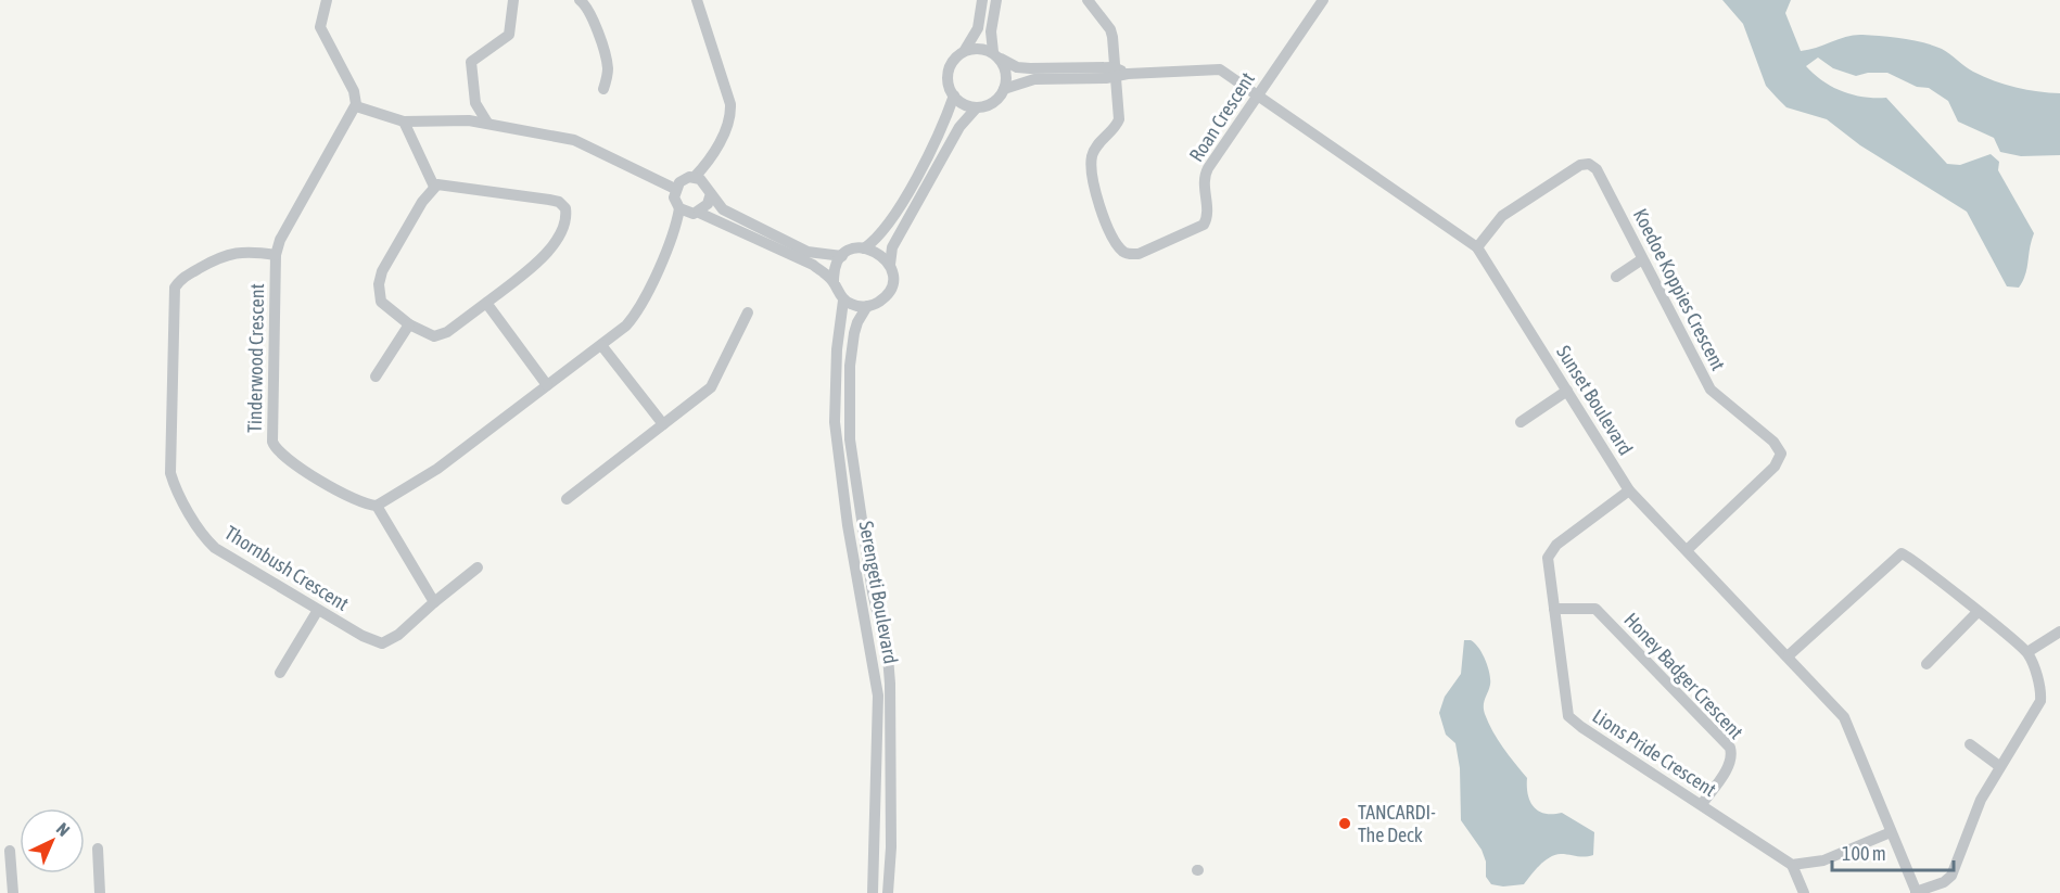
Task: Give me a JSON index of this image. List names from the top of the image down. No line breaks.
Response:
{"streets":{"street":["Roan Crescent","Koedoe Koppies Crescent","Tinderwood Crescent","Sunset Boulevard","Thornbush Crescent","Serengeti Boulevard","Honey Badger Crescent","Lions Pride Crescent"]},"crossings":[["Roan Crescent","Sunset Boulevard"],["Koedoe Koppies Crescent","Sunset Boulevard"],["Tinderwood Crescent","Thornbush Crescent"],["Sunset Boulevard","Lions Pride Crescent"],["Honey Badger Crescent","Lions Pride Crescent"]],"places":["TANCARDI- The Deck"],"scale_bar":"100 m","north":"top right"}
